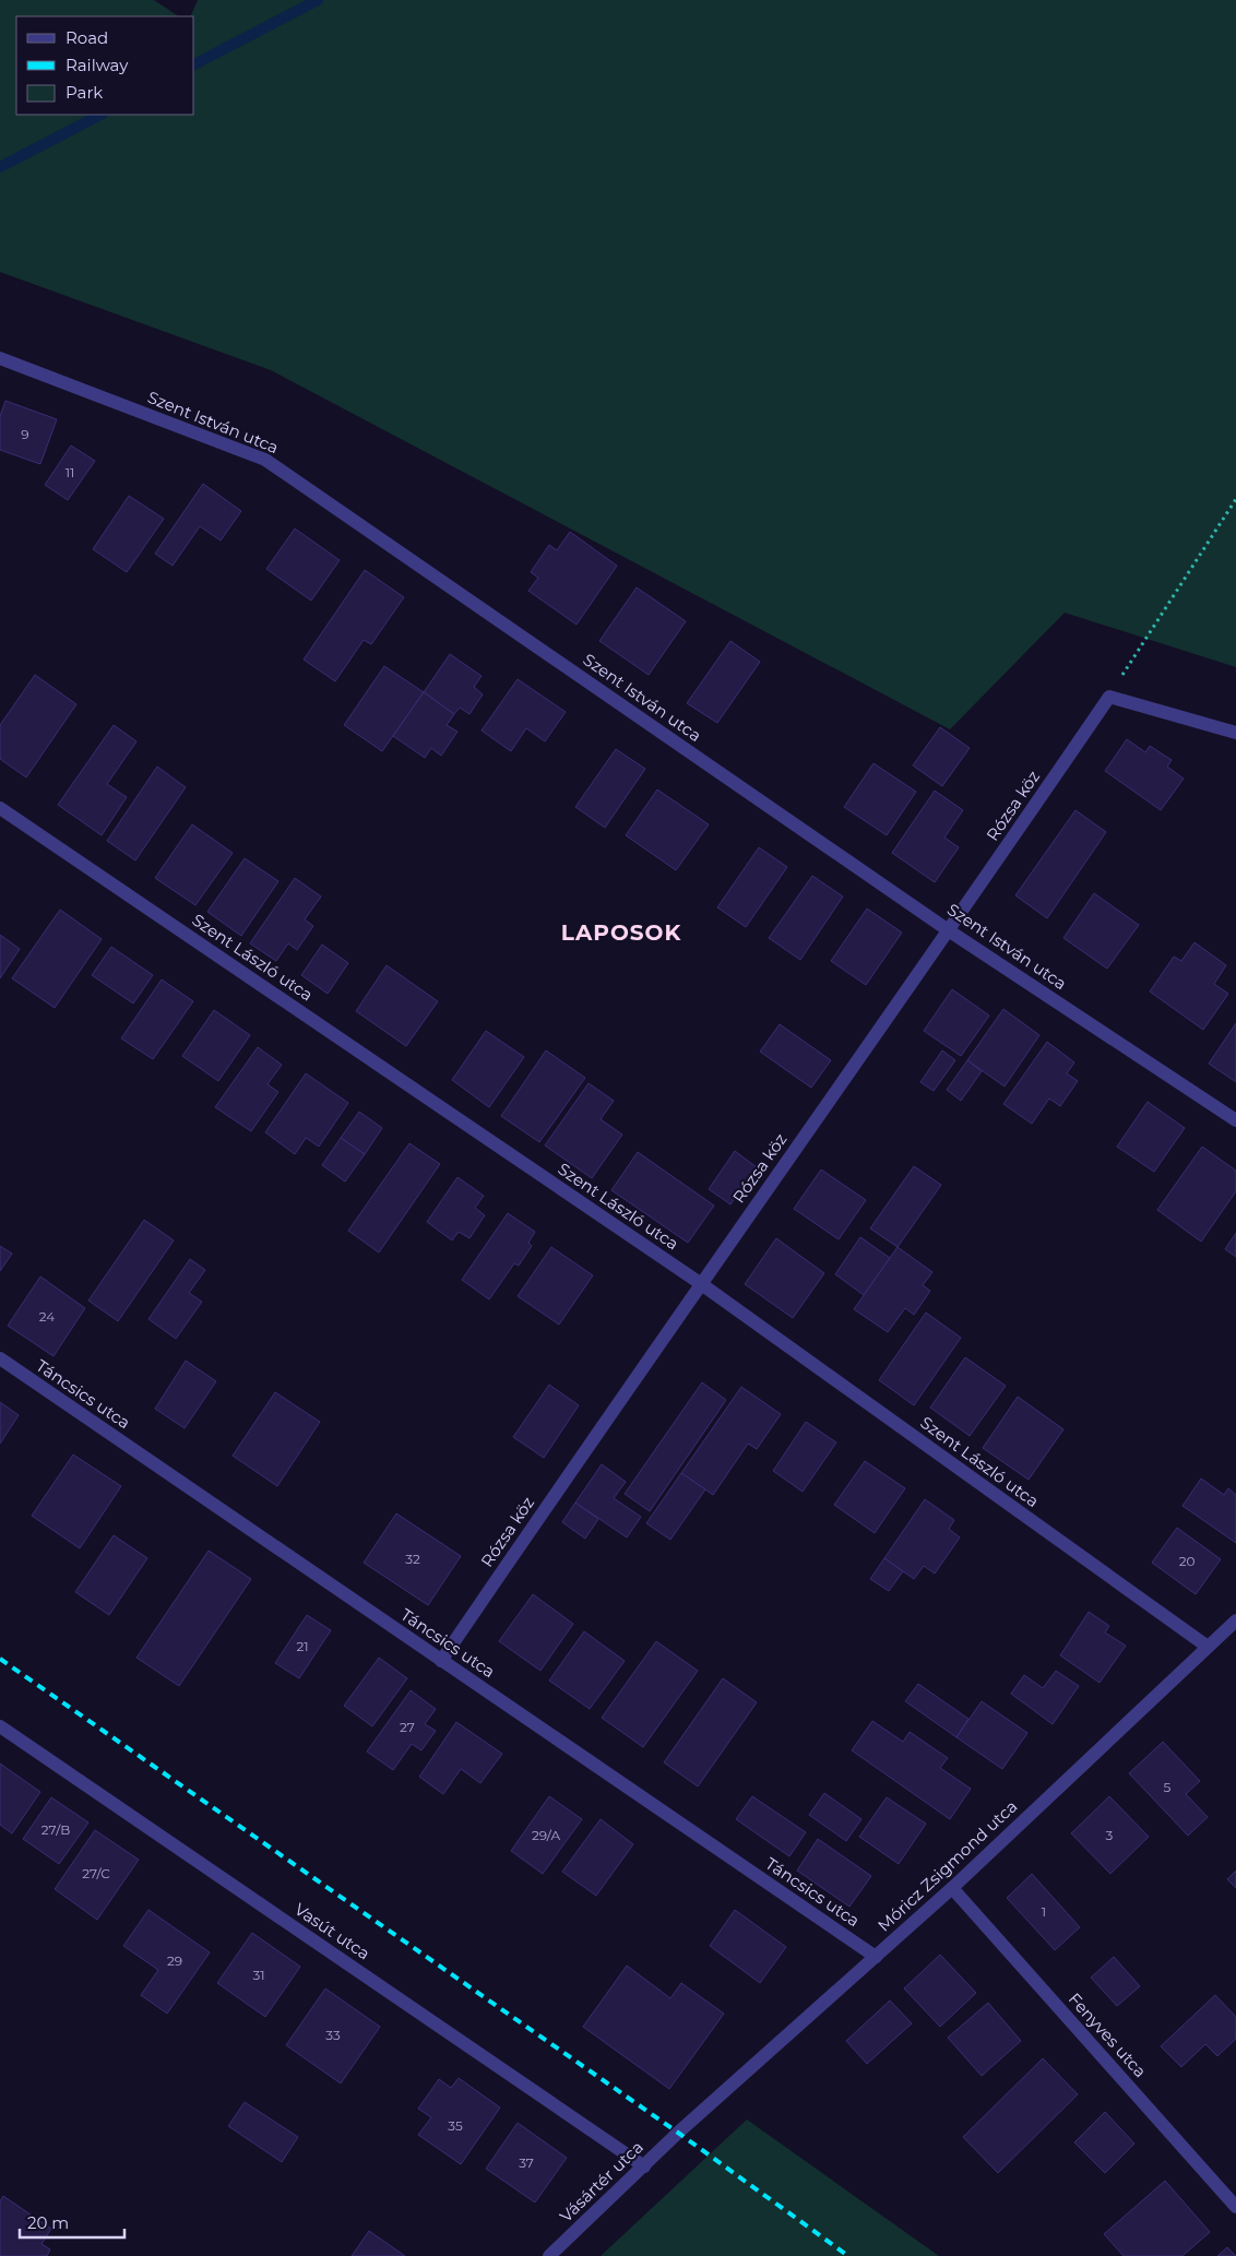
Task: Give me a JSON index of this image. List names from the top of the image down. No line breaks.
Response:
{"streets":{"street":["Szent István utca","Rózsa köz","Szent László utca","Táncsics utca","Móricz Zsigmond utca","Vasút utca","Fenyves utca","Vásártér utca"]},"crossings":[["Szent István utca","Rózsa köz"],["Rózsa köz","Szent László utca"],["Rózsa köz","Táncsics utca"],["Szent László utca","Móricz Zsigmond utca"],["Táncsics utca","Móricz Zsigmond utca"],["Móricz Zsigmond utca","Fenyves utca"],["Móricz Zsigmond utca","Vásártér utca"],["Vasút utca","Vásártér utca"]],"districts":["LAPOSOK"],"house_numbers":["9","11","24","32","20","21","27","5","27/B","29/A","3","27/C","1","29","31","33","35","37"],"legend":["Road","Railway","Park"],"scale_bar":"20 m"}
